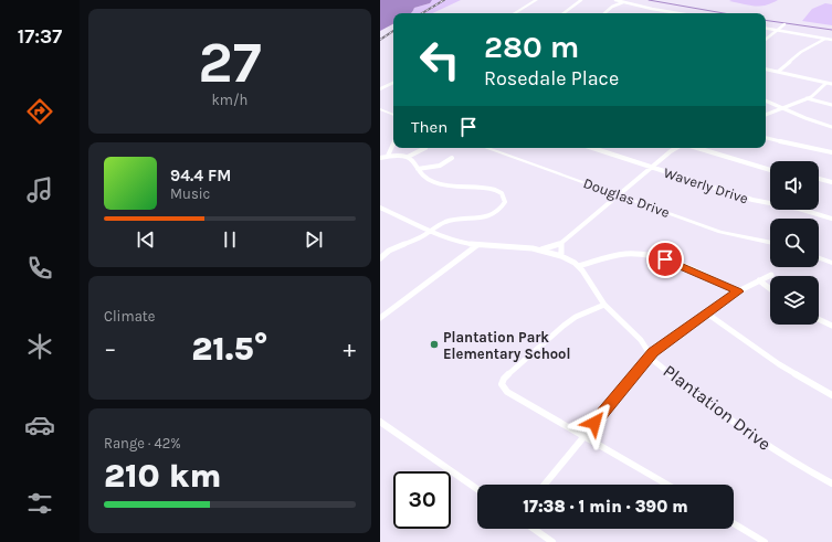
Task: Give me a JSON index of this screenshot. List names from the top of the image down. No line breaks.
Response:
{"streets":{"street":["Waverly Drive","Douglas Drive","Plantation Drive"]},"places":["Plantation Park Elementary School"],"page":{"tabs":"17:37","tile":[["27","km/h"],"Climate",["Range · 42%","210 km"]],"turn":["280 m","Rosedale Place"],"then":"Then","song":["94.4 FM","Music"],"heat":["−","21.5°","+"],"limit":"30","trip":"17:38 · 1 min · 390 m"}}
